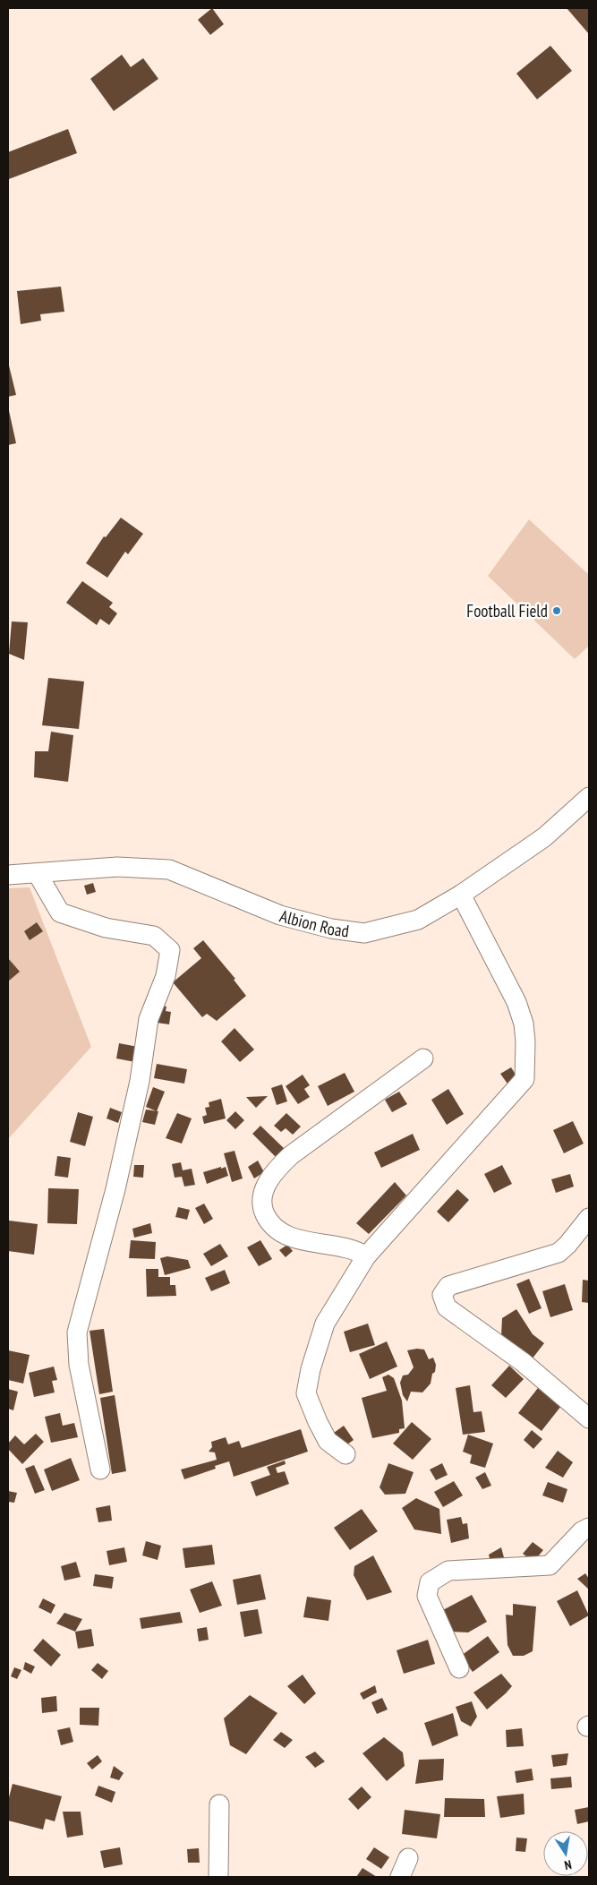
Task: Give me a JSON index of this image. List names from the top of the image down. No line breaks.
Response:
{"streets":{"street":["Albion Road"]},"places":["Football Field"],"north":"bottom"}
